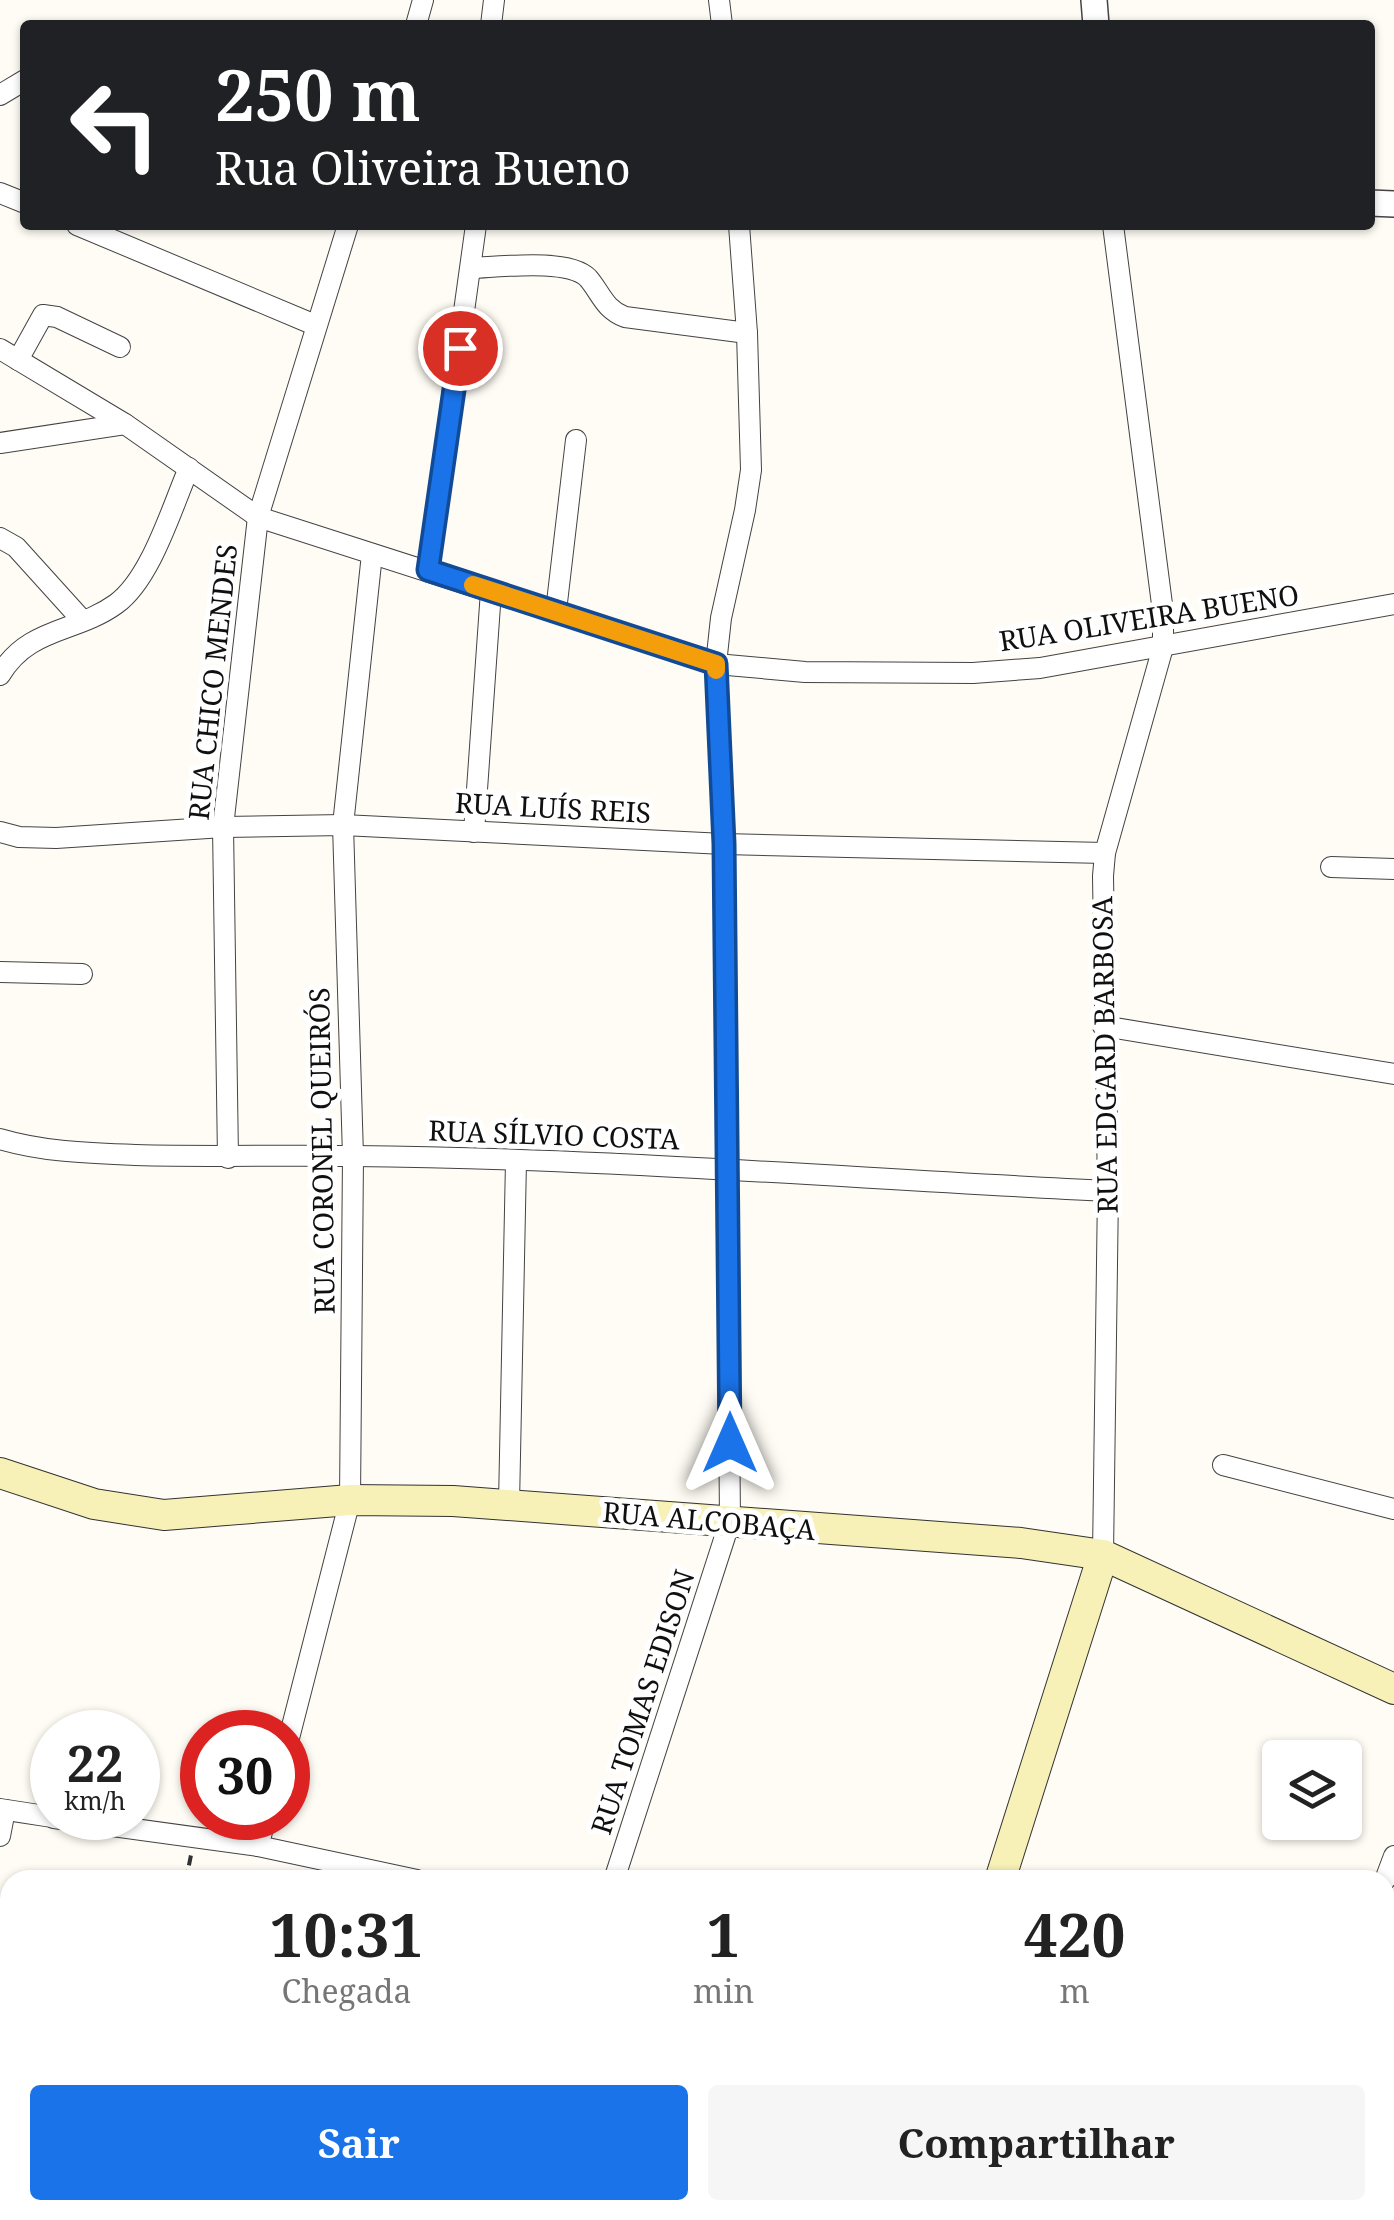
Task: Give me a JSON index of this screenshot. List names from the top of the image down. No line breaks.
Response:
{"streets":{"main road":["RUA EDGARD BARBOSA","RUA ALCOBAÇA"],"street":["RUA OLIVEIRA BUENO","RUA CHICO MENDES","RUA LUÍS REIS","RUA SÍLVIO COSTA","RUA CORONEL QUEIRÓS","RUA TOMAS EDISON"]},"crossings":[["RUA OLIVEIRA BUENO","RUA CHICO MENDES"],["RUA OLIVEIRA BUENO","RUA EDGARD BARBOSA"],["RUA OLIVEIRA BUENO","RUA CORONEL QUEIRÓS"],["RUA OLIVEIRA BUENO","RUA TOMAS EDISON"],["RUA CHICO MENDES","RUA LUÍS REIS"],["RUA CHICO MENDES","RUA SÍLVIO COSTA"],["RUA LUÍS REIS","RUA EDGARD BARBOSA"],["RUA LUÍS REIS","RUA CORONEL QUEIRÓS"],["RUA LUÍS REIS","RUA TOMAS EDISON"],["RUA EDGARD BARBOSA","RUA SÍLVIO COSTA"],["RUA EDGARD BARBOSA","RUA ALCOBAÇA"],["RUA SÍLVIO COSTA","RUA CORONEL QUEIRÓS"],["RUA SÍLVIO COSTA","RUA TOMAS EDISON"],["RUA CORONEL QUEIRÓS","RUA ALCOBAÇA"],["RUA ALCOBAÇA","RUA TOMAS EDISON"]],"page":{"turn":["250 m","Rua Oliveira Bueno"],"speed":"22 km/h","limit":"30","eta":["10:31","Chegada","1","min","420","m"],"buttons":["Sair","Compartilhar"]}}
